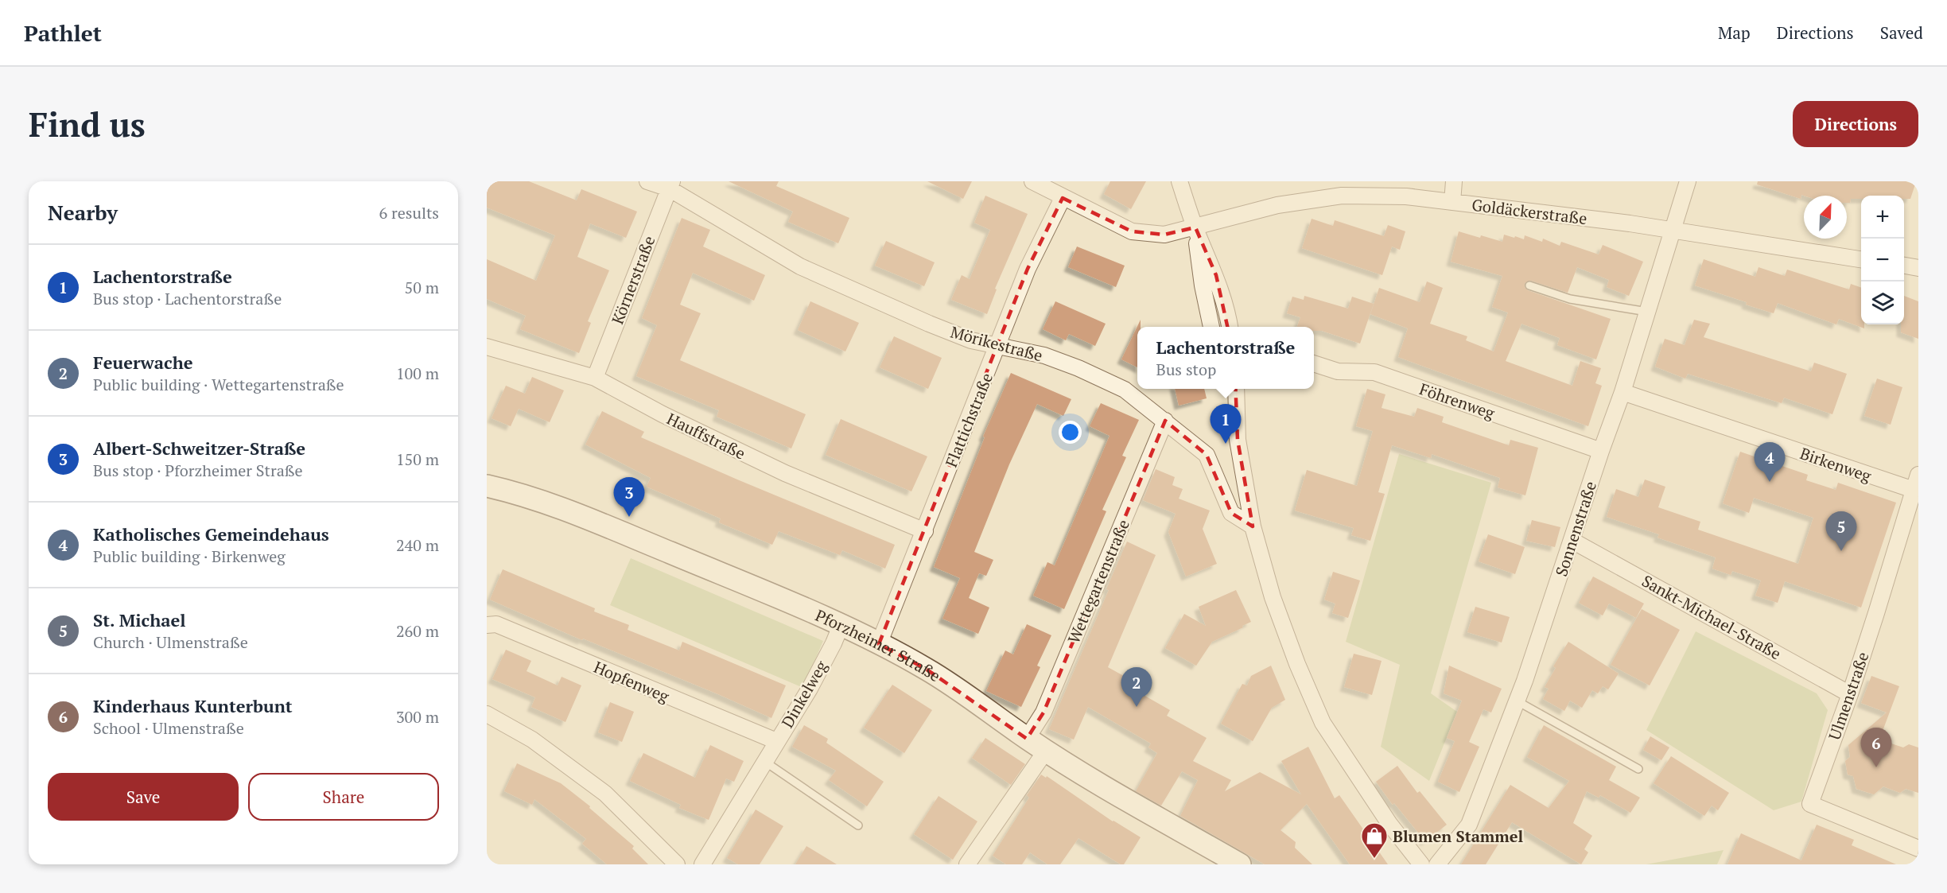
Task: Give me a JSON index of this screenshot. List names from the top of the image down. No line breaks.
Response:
{"streets":{"street":["Goldäckerstraße","Körnerstraße","Mörikestraße","Föhrenweg","Flattichstraße","Hauffstraße","Birkenweg","Sonnenstraße","Wettegartenstraße","Sankt-Michael-Straße","Pforzheimer Straße","Hopfenweg","Dinkelweg","Ulmenstraße"]},"crossings":[["Goldäckerstraße","Flattichstraße"],["Goldäckerstraße","Sonnenstraße"],["Körnerstraße","Mörikestraße"],["Körnerstraße","Hauffstraße"],["Mörikestraße","Flattichstraße"],["Mörikestraße","Wettegartenstraße"],["Föhrenweg","Sonnenstraße"],["Flattichstraße","Hauffstraße"],["Flattichstraße","Pforzheimer Straße"],["Birkenweg","Sonnenstraße"],["Birkenweg","Ulmenstraße"],["Sonnenstraße","Sankt-Michael-Straße"],["Wettegartenstraße","Pforzheimer Straße"],["Sankt-Michael-Straße","Ulmenstraße"],["Pforzheimer Straße","Dinkelweg"],["Hopfenweg","Dinkelweg"]],"places":{"shop":["Blumen Stammel"]},"north":"top right","page":{"header":"Pathlet","nav":["Map","Directions","Saved"],"buttons":["Directions",["Save","Share"]],"title":"Find us","heading":["Nearby","6 results"],"map_buttons":["+","−"],"list":[{"mark":"1","name":"Lachentorstraße","note":"Bus stop · Lachentorstraße","value":"50 m"},{"mark":"2","name":"Feuerwache","note":"Public building · Wettegartenstraße","value":"100 m"},{"mark":"3","name":"Albert-Schweitzer-Straße","note":"Bus stop · Pforzheimer Straße","value":"150 m"},{"mark":"4","name":"Katholisches Gemeindehaus","note":"Public building · Birkenweg","value":"240 m"},{"mark":"5","name":"St. Michael","note":"Church · Ulmenstraße","value":"260 m"},{"mark":"6","name":"Kinderhaus Kunterbunt","note":"School · Ulmenstraße","value":"300 m"}],"popup":["Lachentorstraße","Bus stop"],"pins":["1","4","3","5","2","6"]}}
